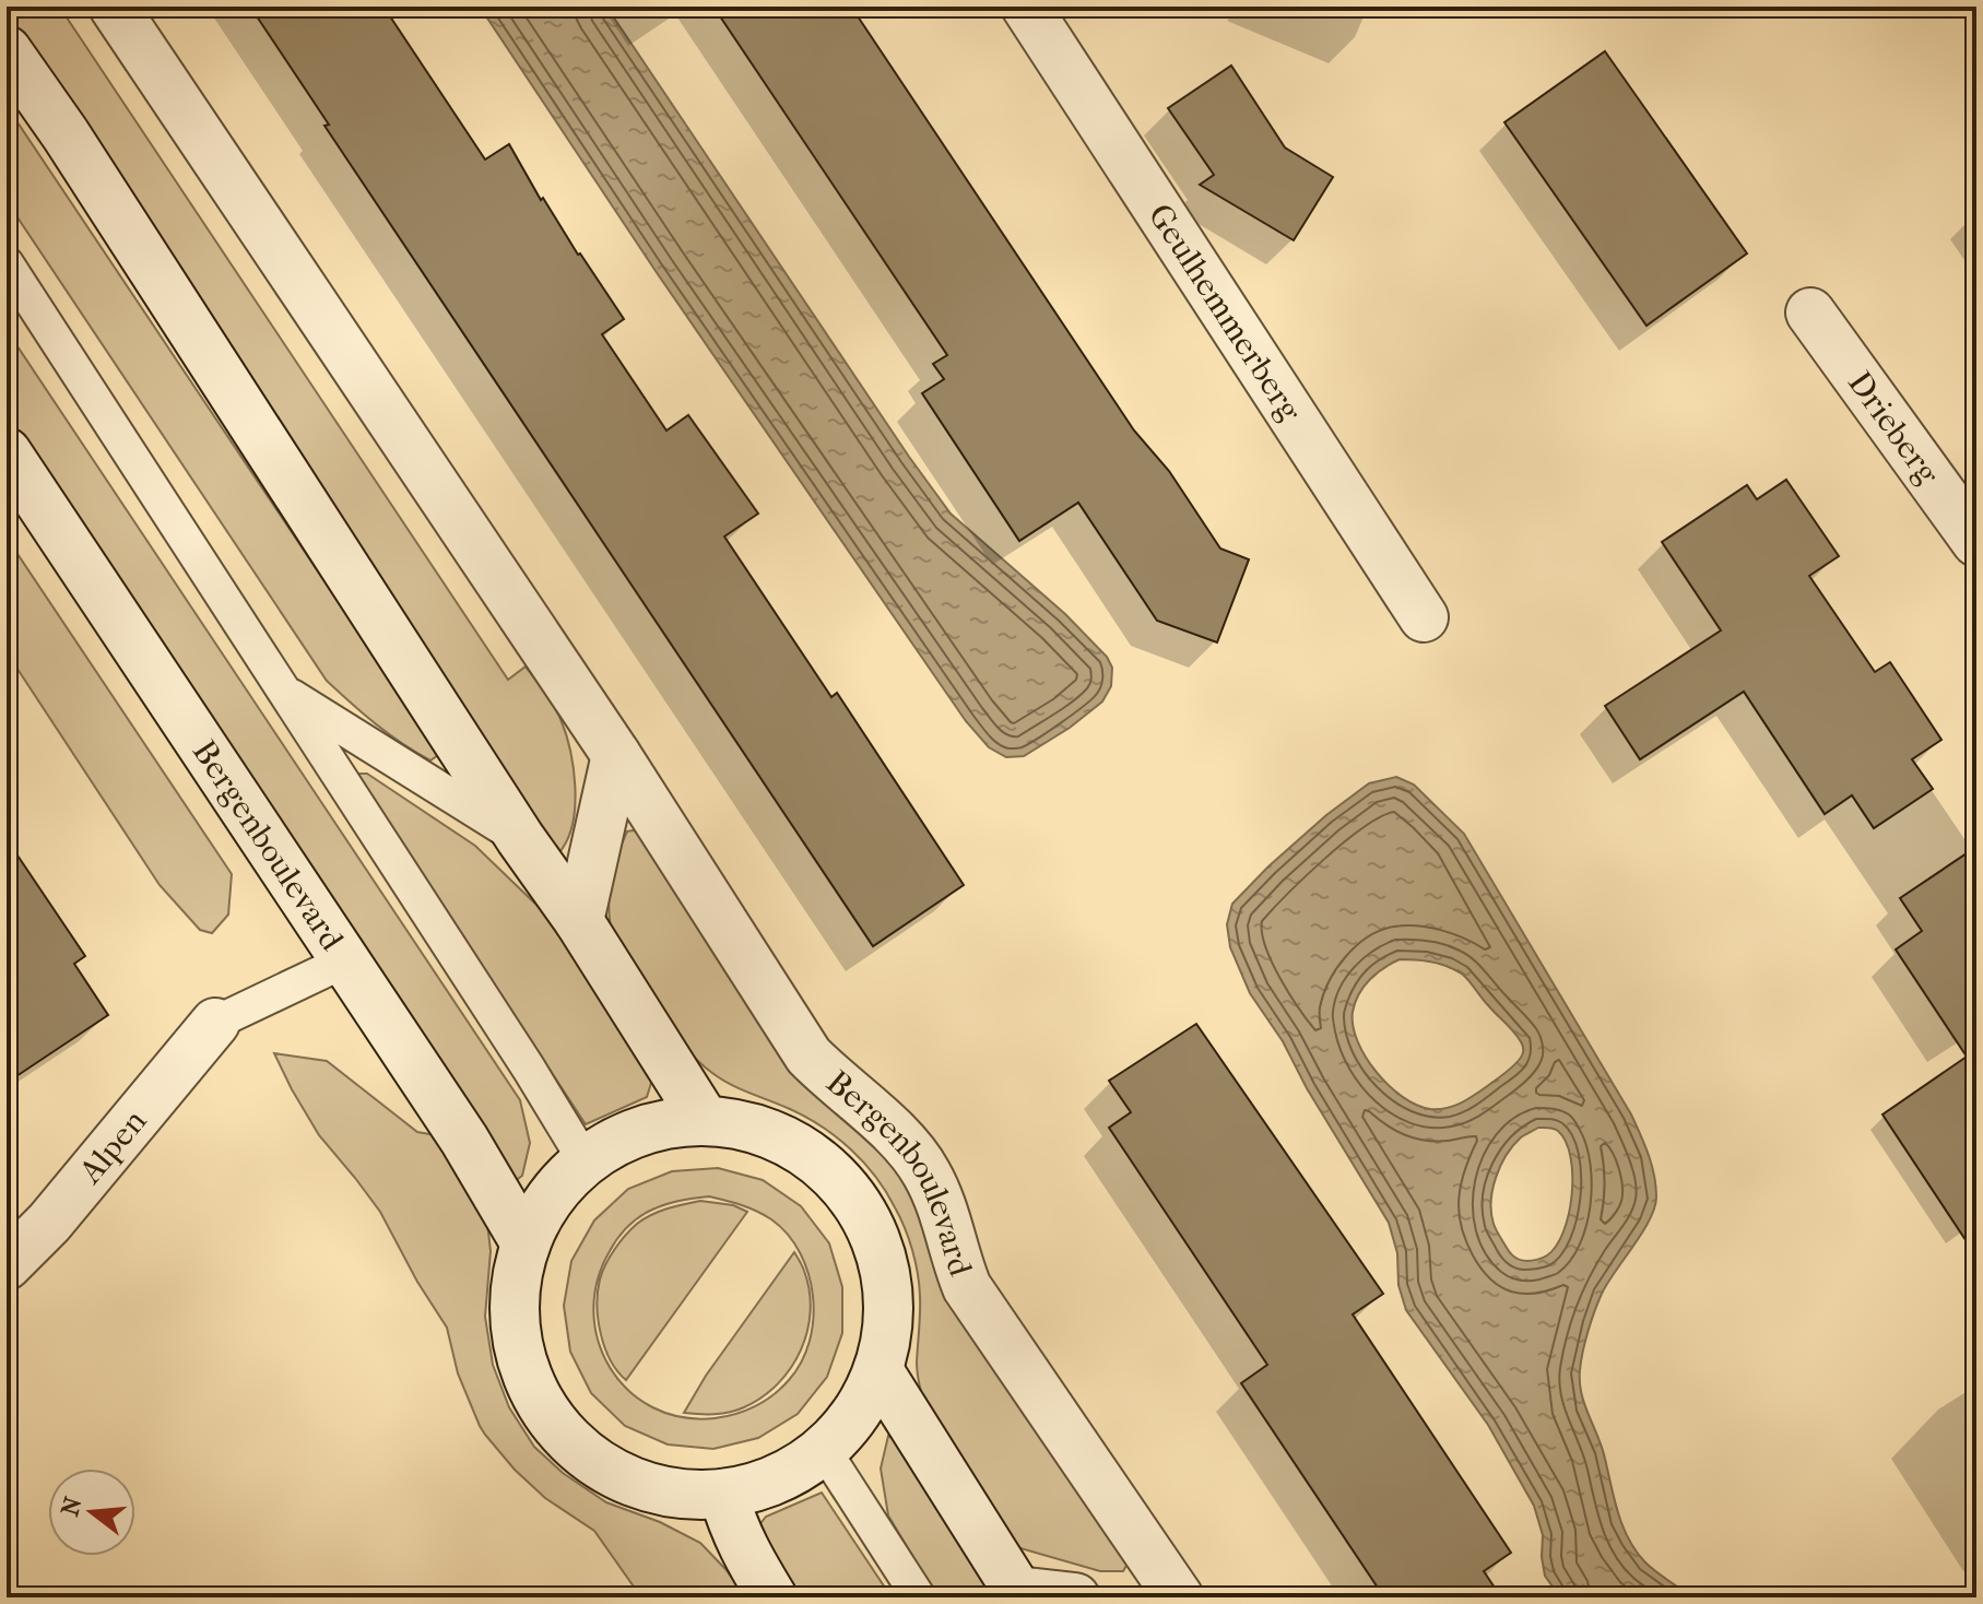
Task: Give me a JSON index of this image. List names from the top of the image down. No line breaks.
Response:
{"streets":{"main road":["Geulhemmerberg","Drieberg","Bergenboulevard","Alpen"]},"north":"left"}
